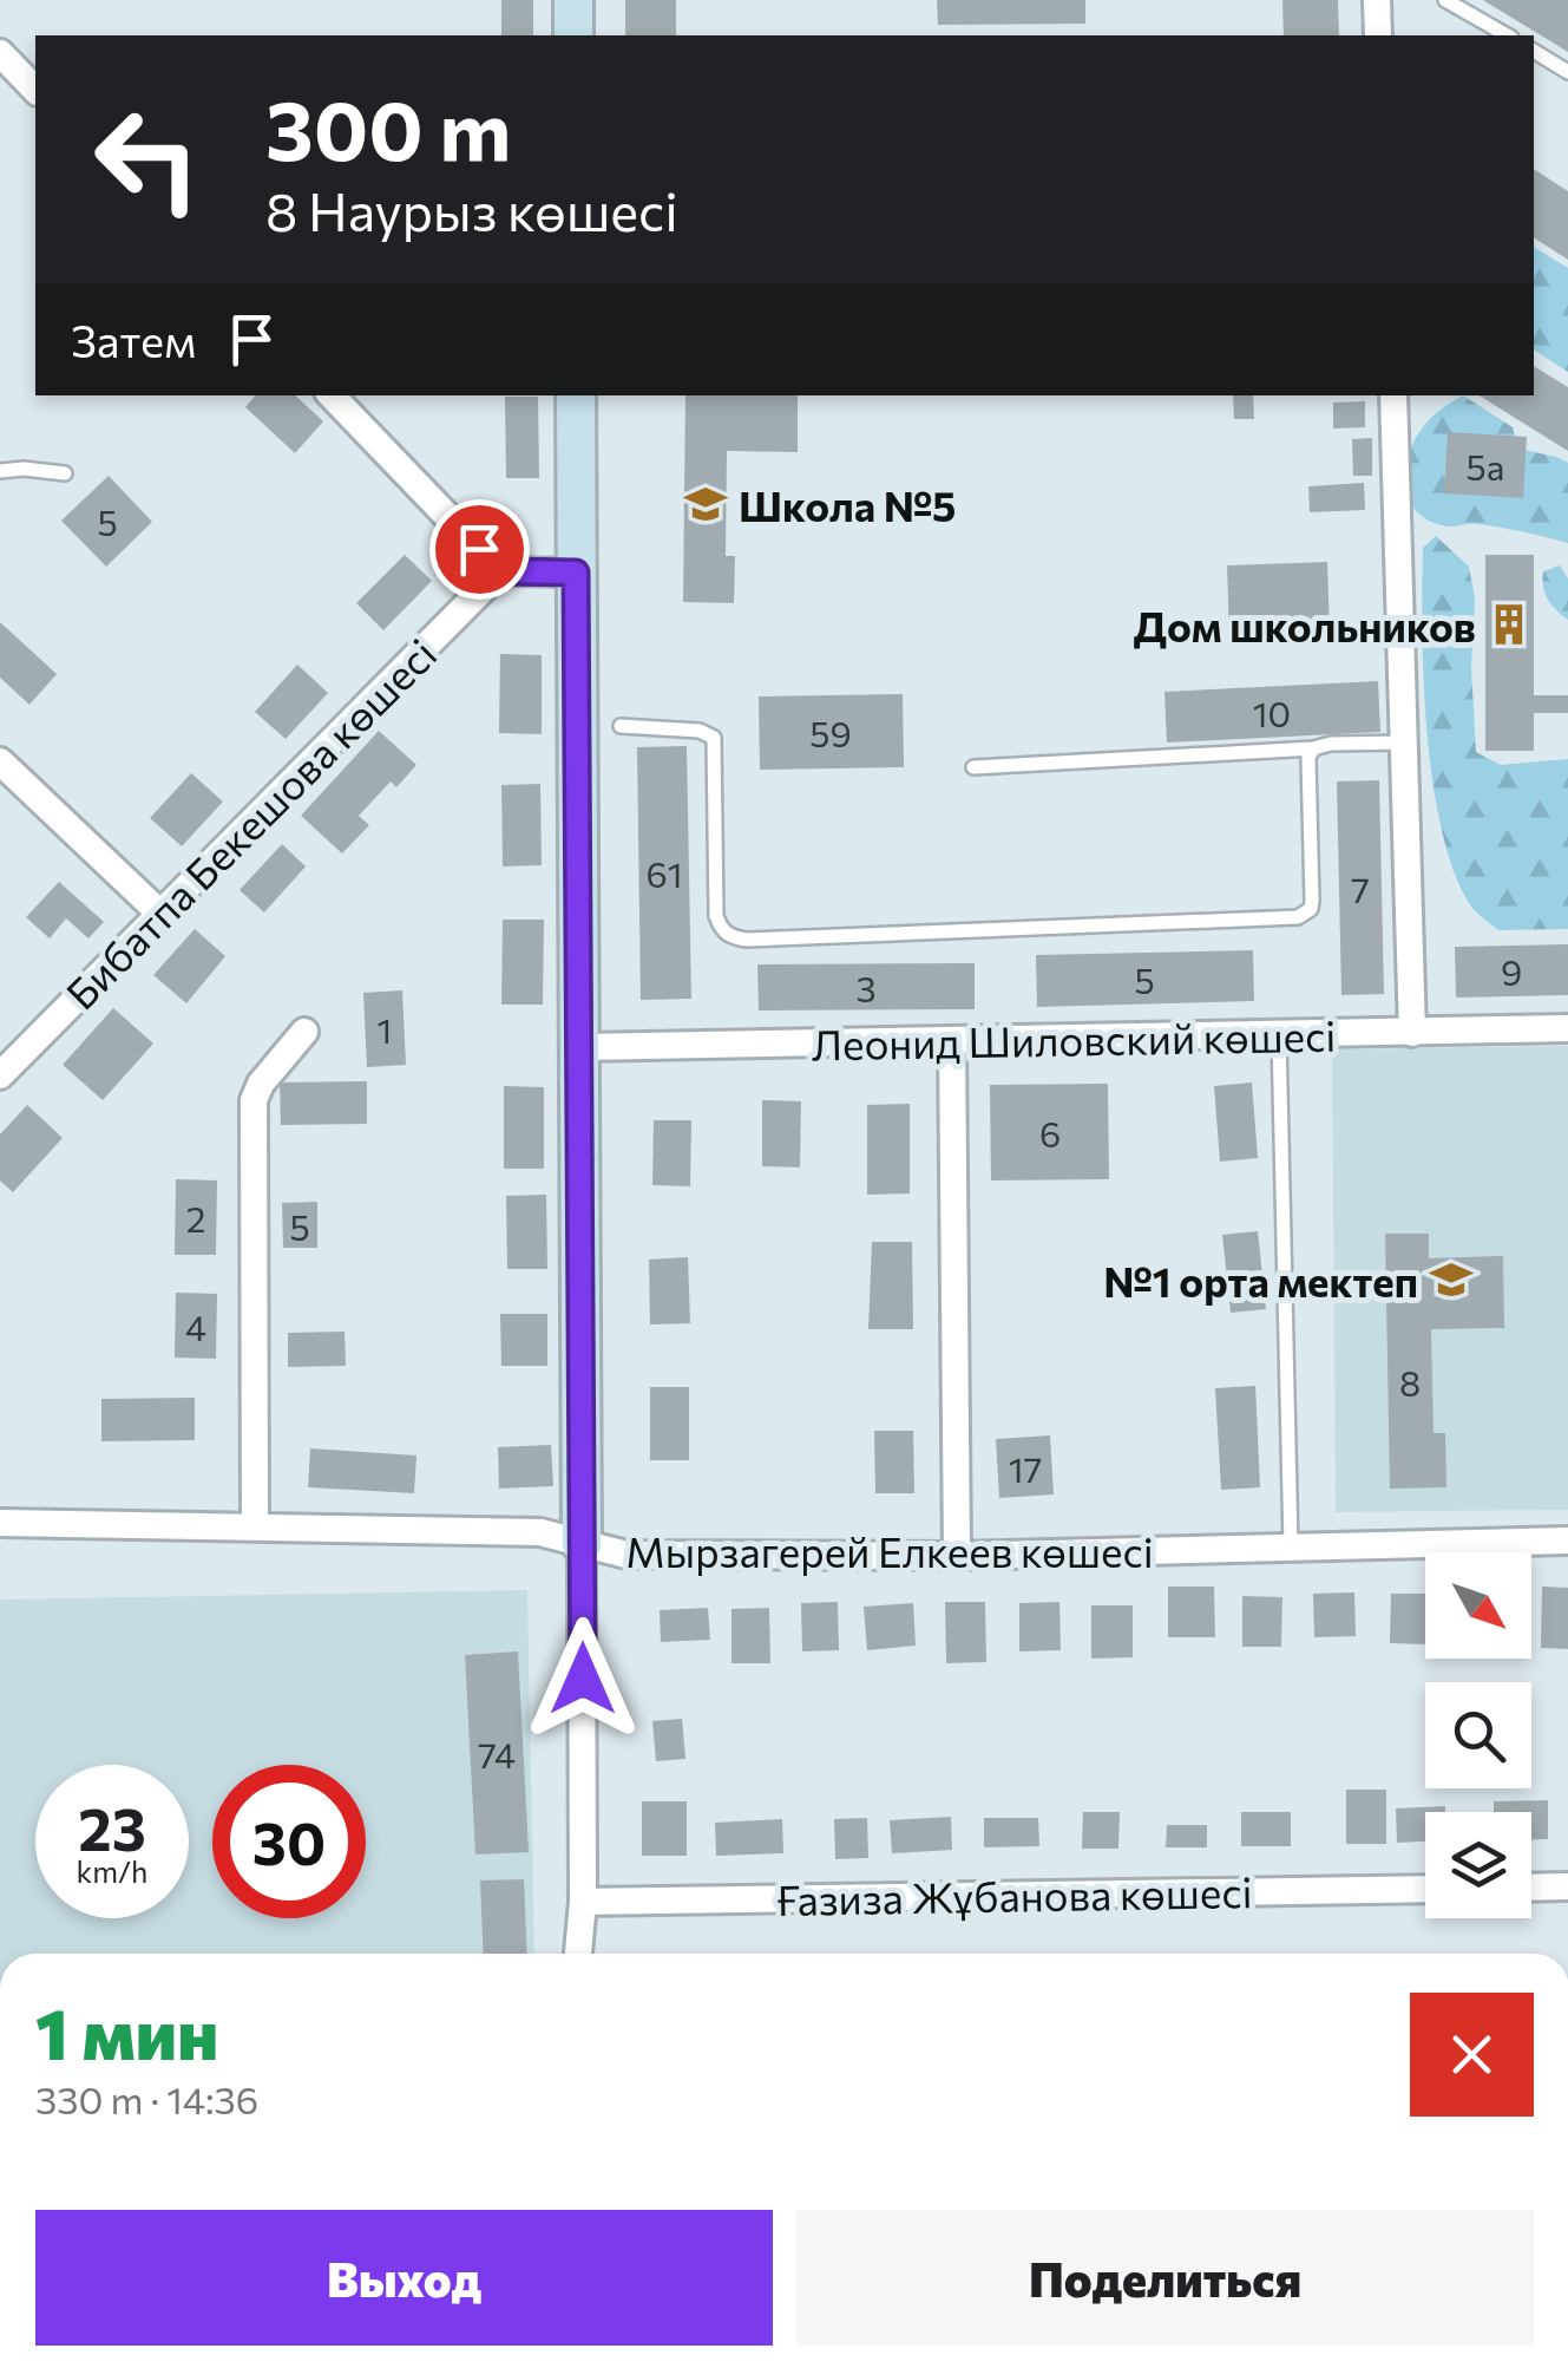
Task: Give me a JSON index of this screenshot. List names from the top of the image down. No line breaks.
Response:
{"streets":{"street":["Бибатпа Бекешова көшесі","Леонид Шиловский көшесі","Мырзагерей Елкеев көшесі","Ғазиза Жұбанова көшесі"]},"places":{"school or university":["Школа №5","№1 орта мектеп"],"building":["Дом школьников"]},"house_numbers":["5а","5","10","59","61","7","9","5","3","1","6","2","5","4","8","17","74"],"north":"bottom right","page":{"turn":["300 m","8 Наурыз көшесі"],"then":"Затем","speed":"23 km/h","limit":"30","heading":["1 мин","330 m · 14:36"],"buttons":["Выход","Поделиться"]}}
